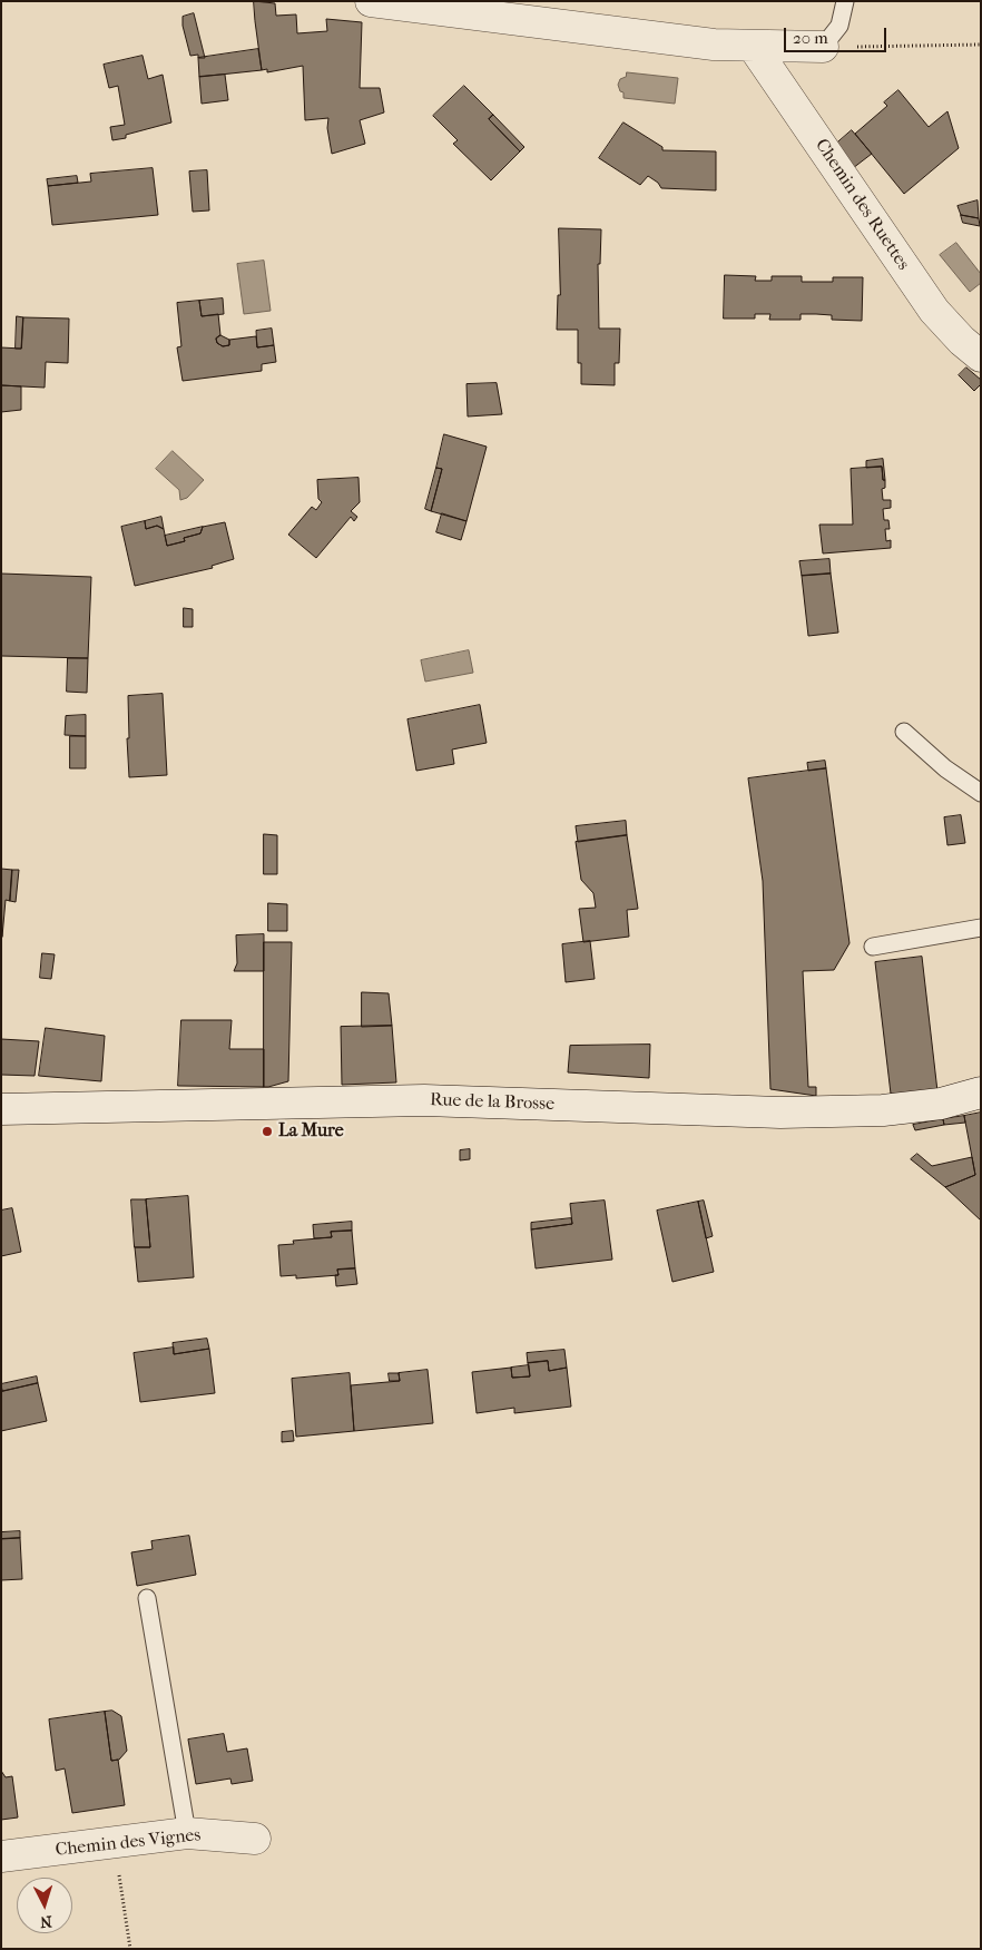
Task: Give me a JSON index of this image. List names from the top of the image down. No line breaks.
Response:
{"streets":{"street":["Chemin des Ruettes","Rue de la Brosse","Chemin des Vignes"]},"places":["La Mure"],"scale_bar":"20 m","north":"bottom"}
